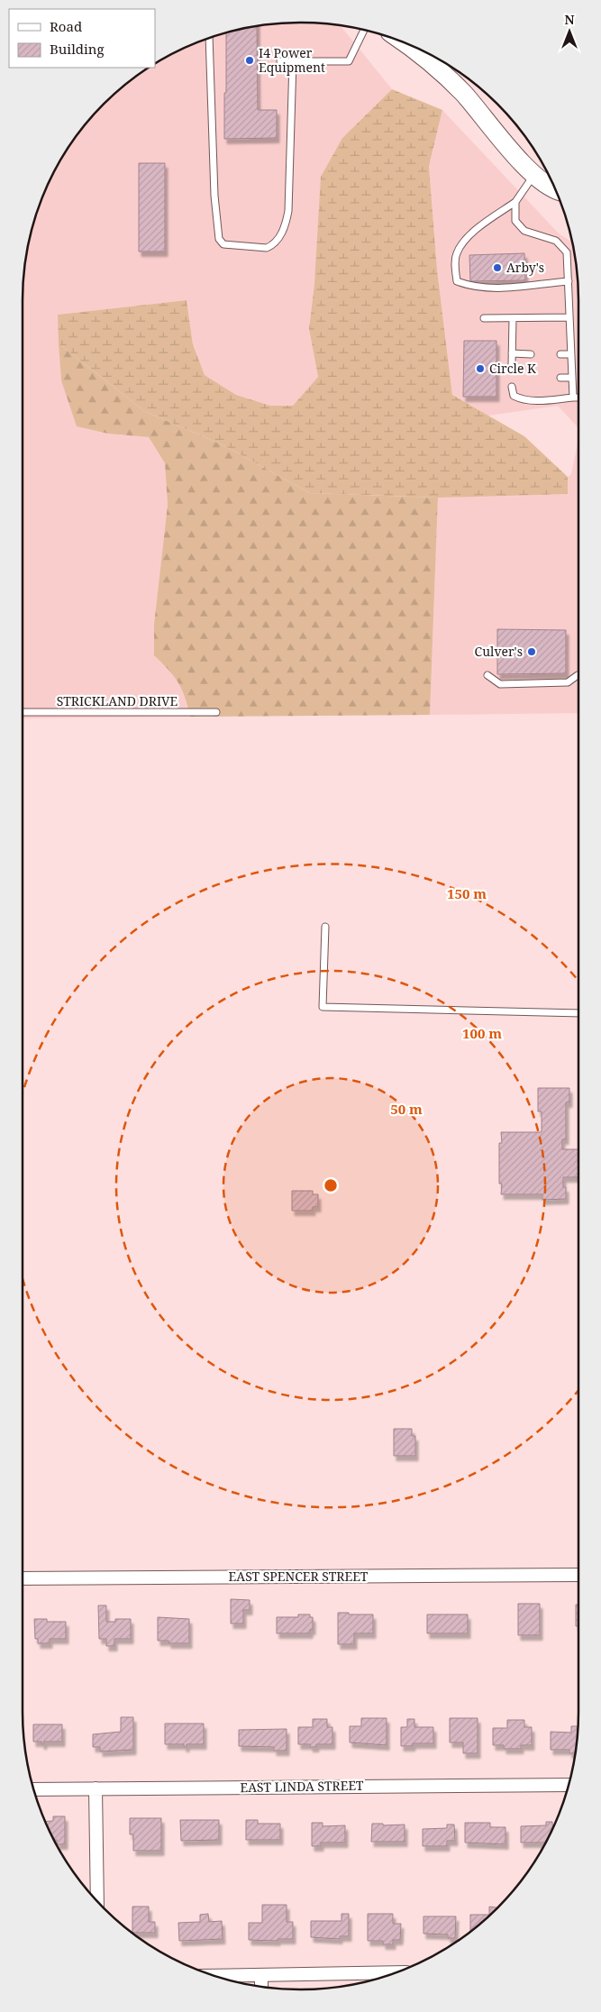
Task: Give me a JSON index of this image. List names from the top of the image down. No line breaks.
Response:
{"streets":{"street":["EAST SPENCER STREET","EAST LINDA STREET"],"lane":["STRICKLAND DRIVE"]},"places":["I4 Power Equipment","Arby's","Circle K","Culver's"],"legend":["Road","Building"],"north":"top","rings":["150 m","100 m","50 m"]}
